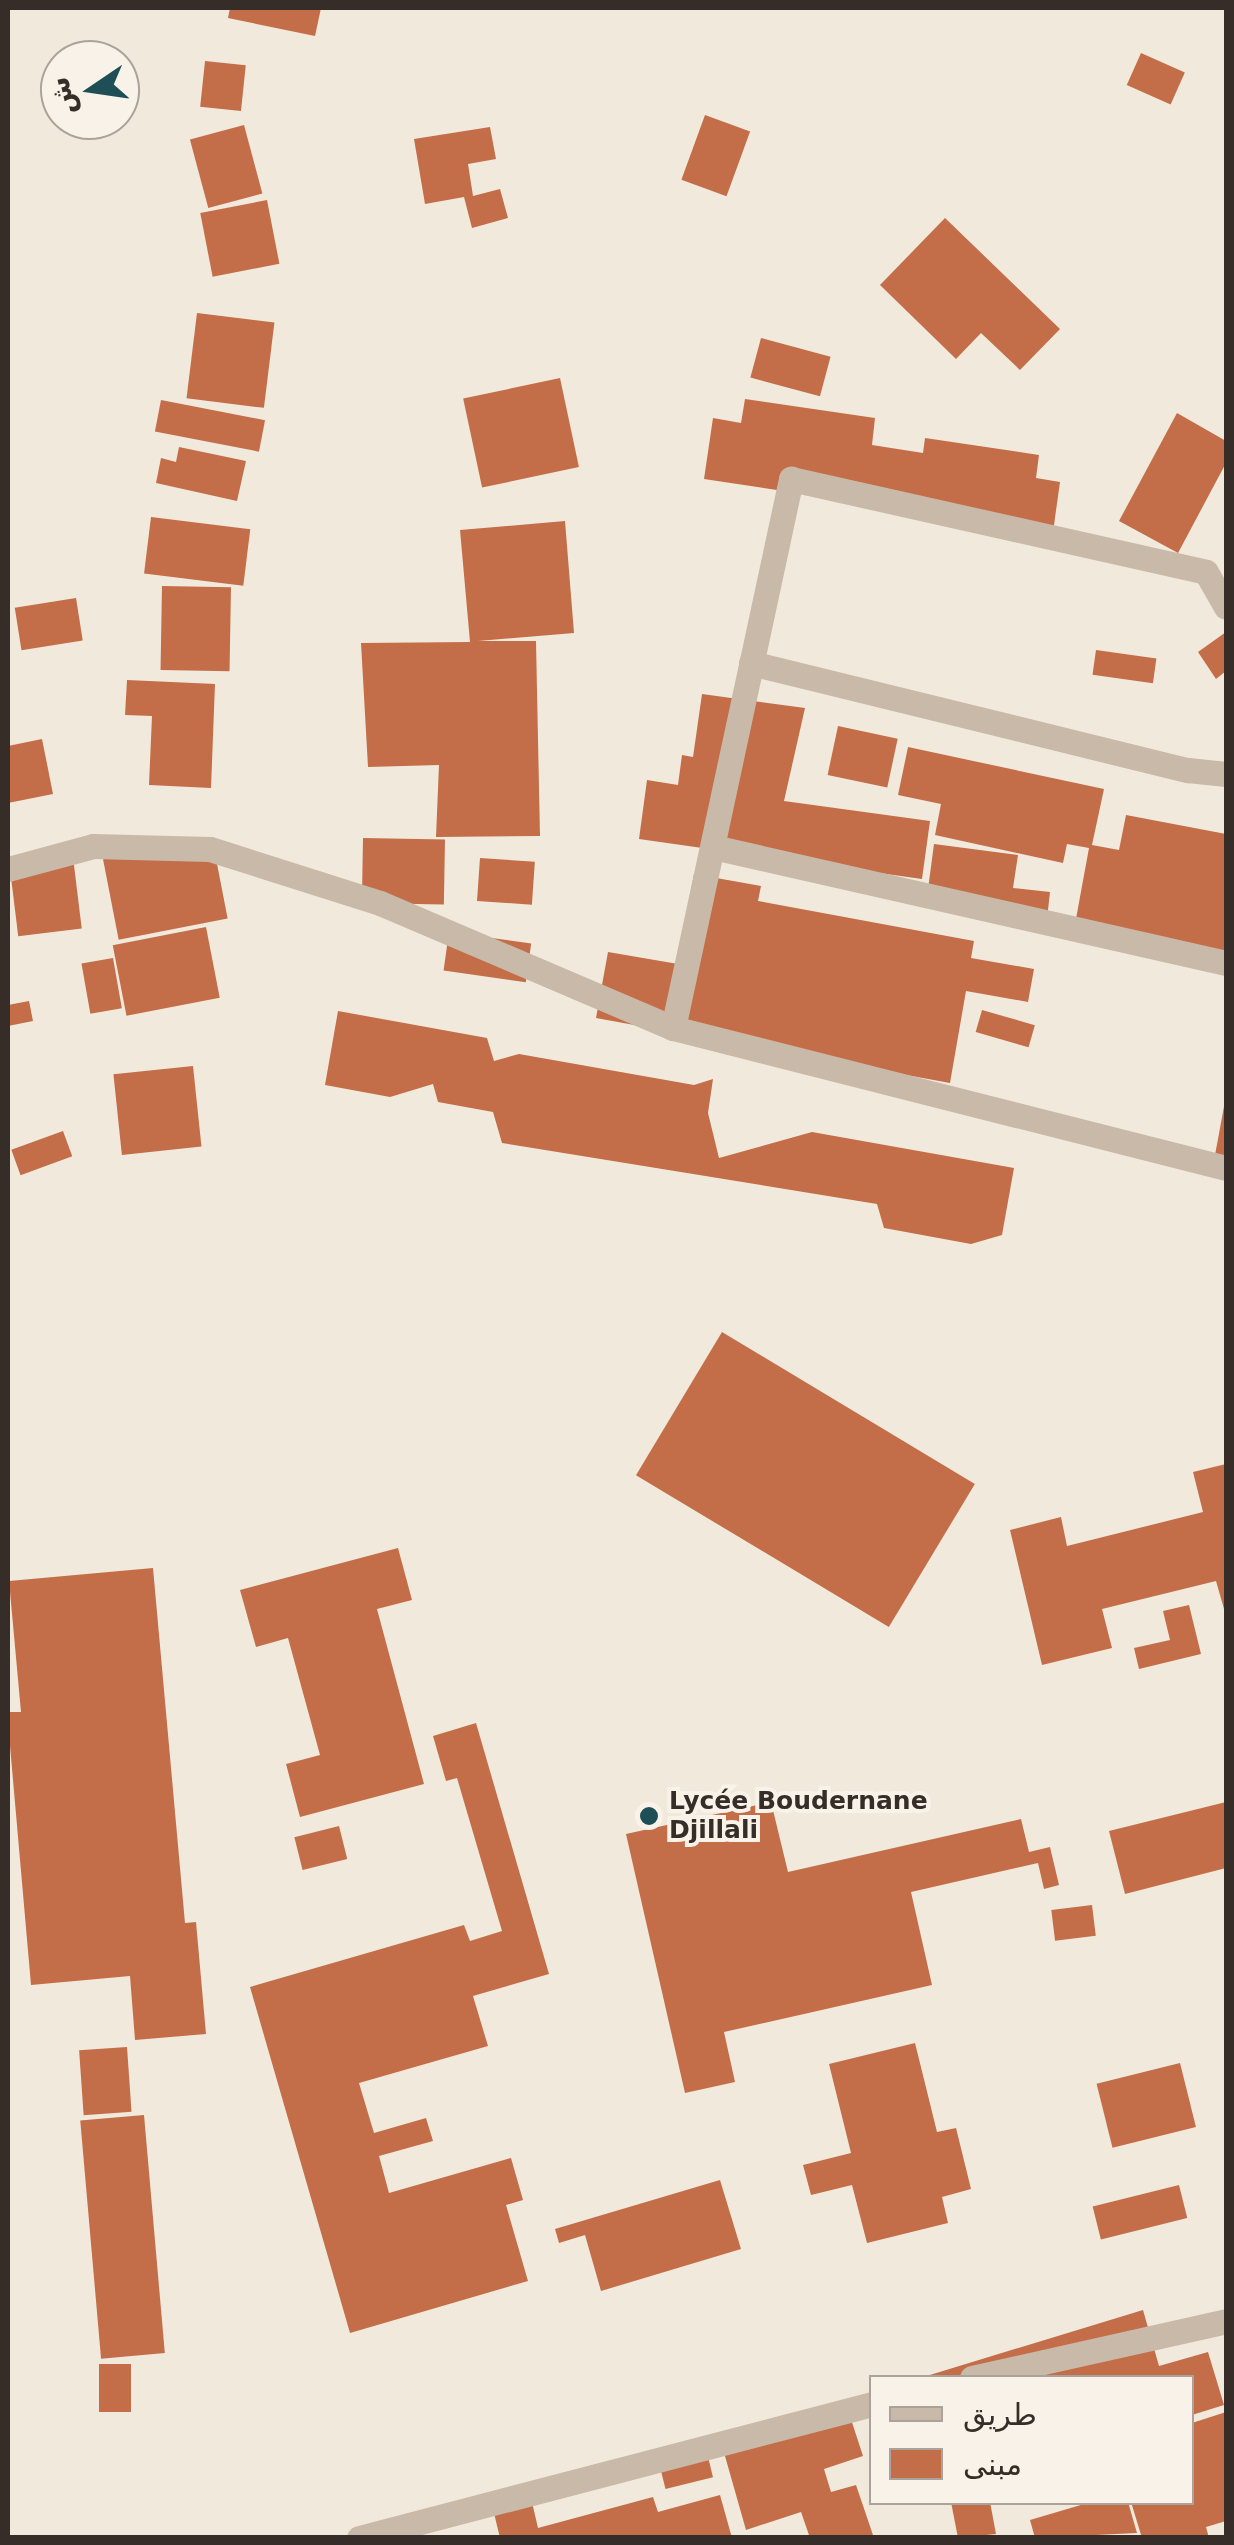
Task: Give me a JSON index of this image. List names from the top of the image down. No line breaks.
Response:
{"places":["Lycée Boudernane Djillali"],"legend":["طريق","مبنى"],"north":"left"}
